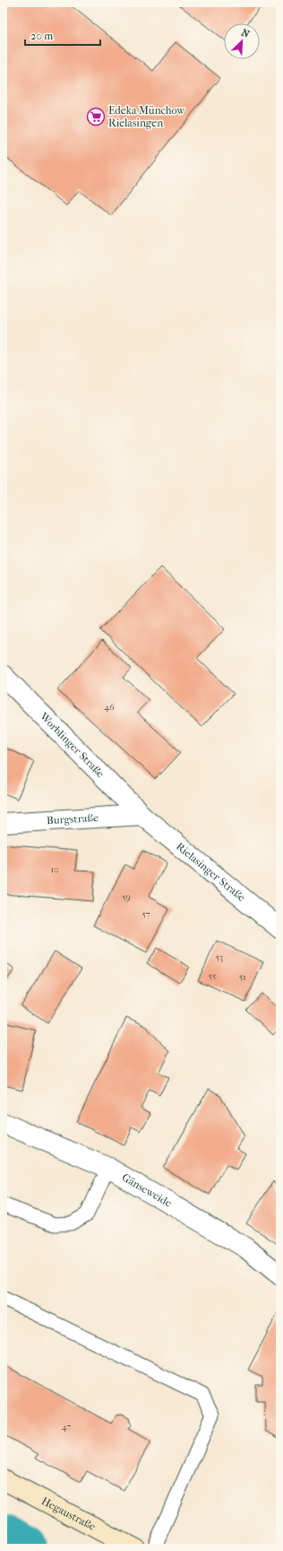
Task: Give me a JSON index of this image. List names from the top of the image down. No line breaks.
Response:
{"streets":{"main road":["Hegaustraße"],"street":["Worblinger Straße","Burgstraße","Rielasinger Straße","Gänseweide"]},"crossings":[["Worblinger Straße","Burgstraße"],["Worblinger Straße","Rielasinger Straße"],["Burgstraße","Rielasinger Straße"]],"places":{"supermarket":["Edeka Münchow Rielasingen"]},"house_numbers":["46","10","59","57","53","55","51","47"],"scale_bar":"20 m","north":"top right"}
